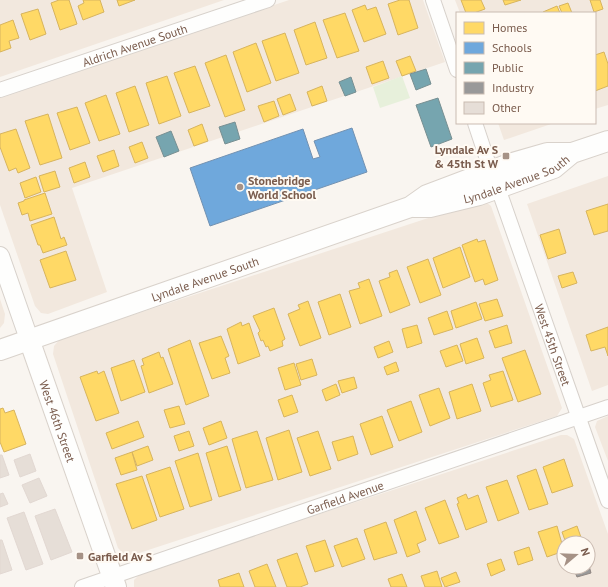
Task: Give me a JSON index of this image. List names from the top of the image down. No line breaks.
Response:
{"streets":{"main road":["Lyndale Avenue South","West 46th Street"],"street":["Aldrich Avenue South","West 45th Street","Garfield Avenue"]},"crossings":[["Lyndale Avenue South","West 45th Street"],["Lyndale Avenue South","West 46th Street"],["West 45th Street","Garfield Avenue"],["West 46th Street","Garfield Avenue"]],"places":{"transit":["Lyndale Av S & 45th St W","Garfield Av S"],"other":["Stonebridge World School"]},"legend":["Homes","Schools","Public","Industry","Other"],"north":"right"}
